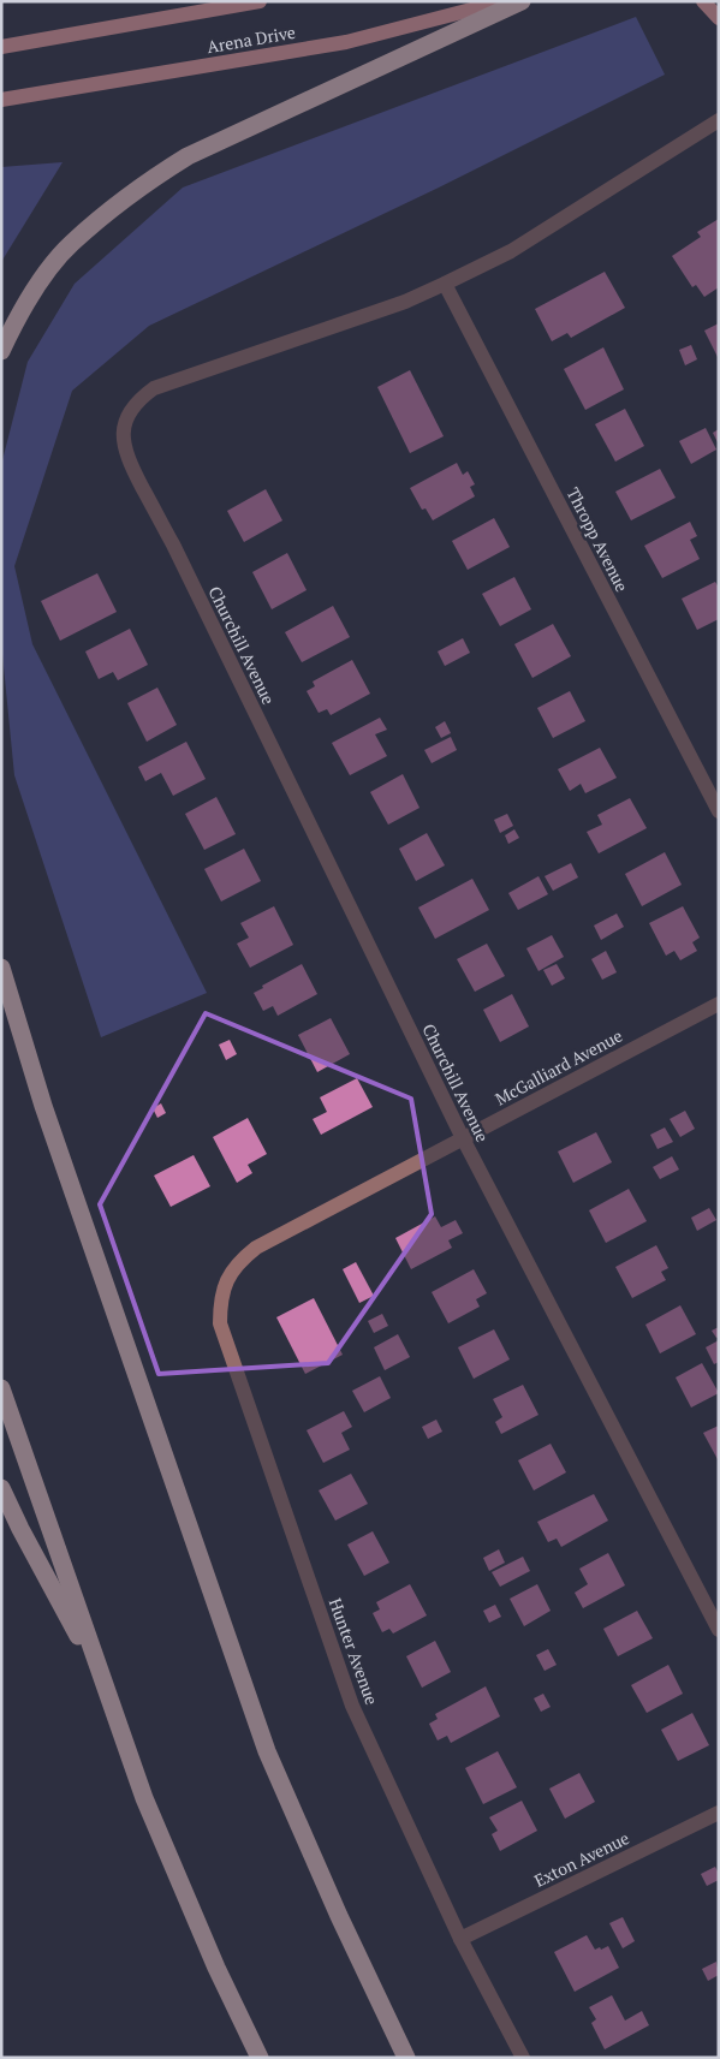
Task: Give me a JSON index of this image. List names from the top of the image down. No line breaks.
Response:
{"streets":{"main road":["Arena Drive"],"street":["Thropp Avenue","Churchill Avenue","McGalliard Avenue","Hunter Avenue","Exton Avenue"]},"crossings":[["Thropp Avenue","Churchill Avenue"],["Churchill Avenue","McGalliard Avenue"],["McGalliard Avenue","Hunter Avenue"],["Hunter Avenue","Exton Avenue"]]}
